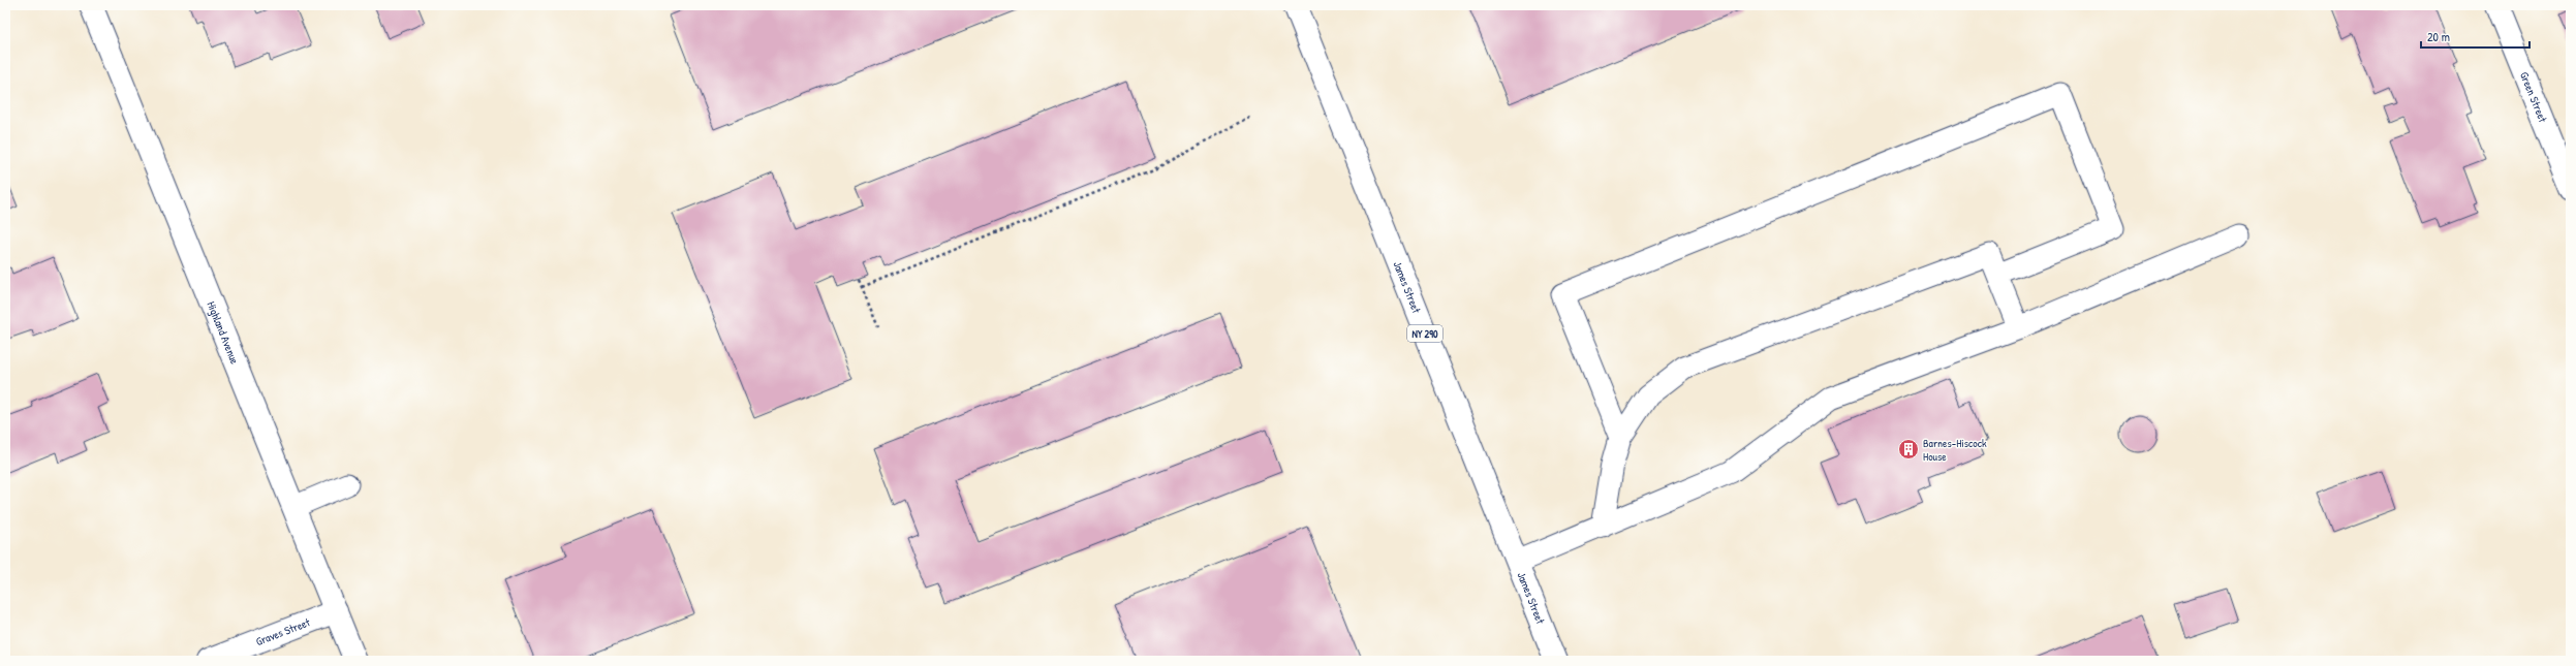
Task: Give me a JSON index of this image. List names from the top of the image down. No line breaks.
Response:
{"streets":{"street":["Green Street","James Street","Highland Avenue","NY 290","Graves Street"]},"crossings":[["Highland Avenue","Graves Street"]],"places":{"building":["Barnes-Hiscock House"]},"scale_bar":"20 m"}
